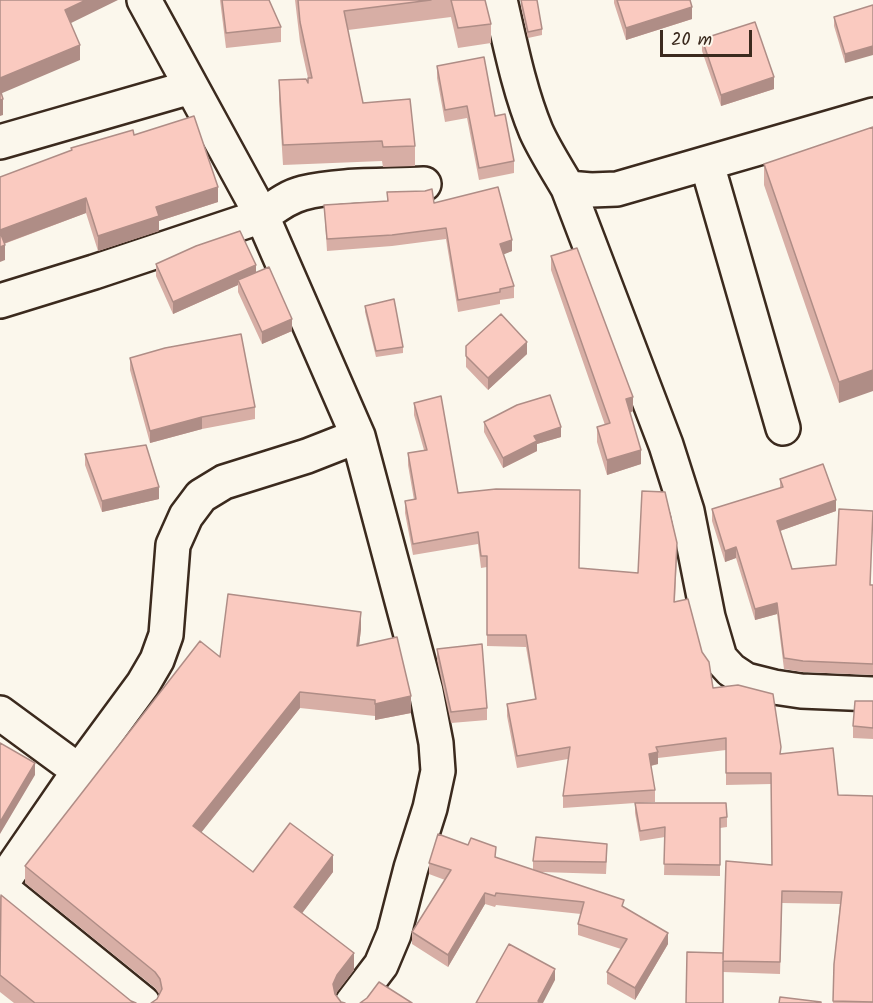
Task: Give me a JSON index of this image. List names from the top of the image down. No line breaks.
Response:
{"scale_bar":"20 m"}
